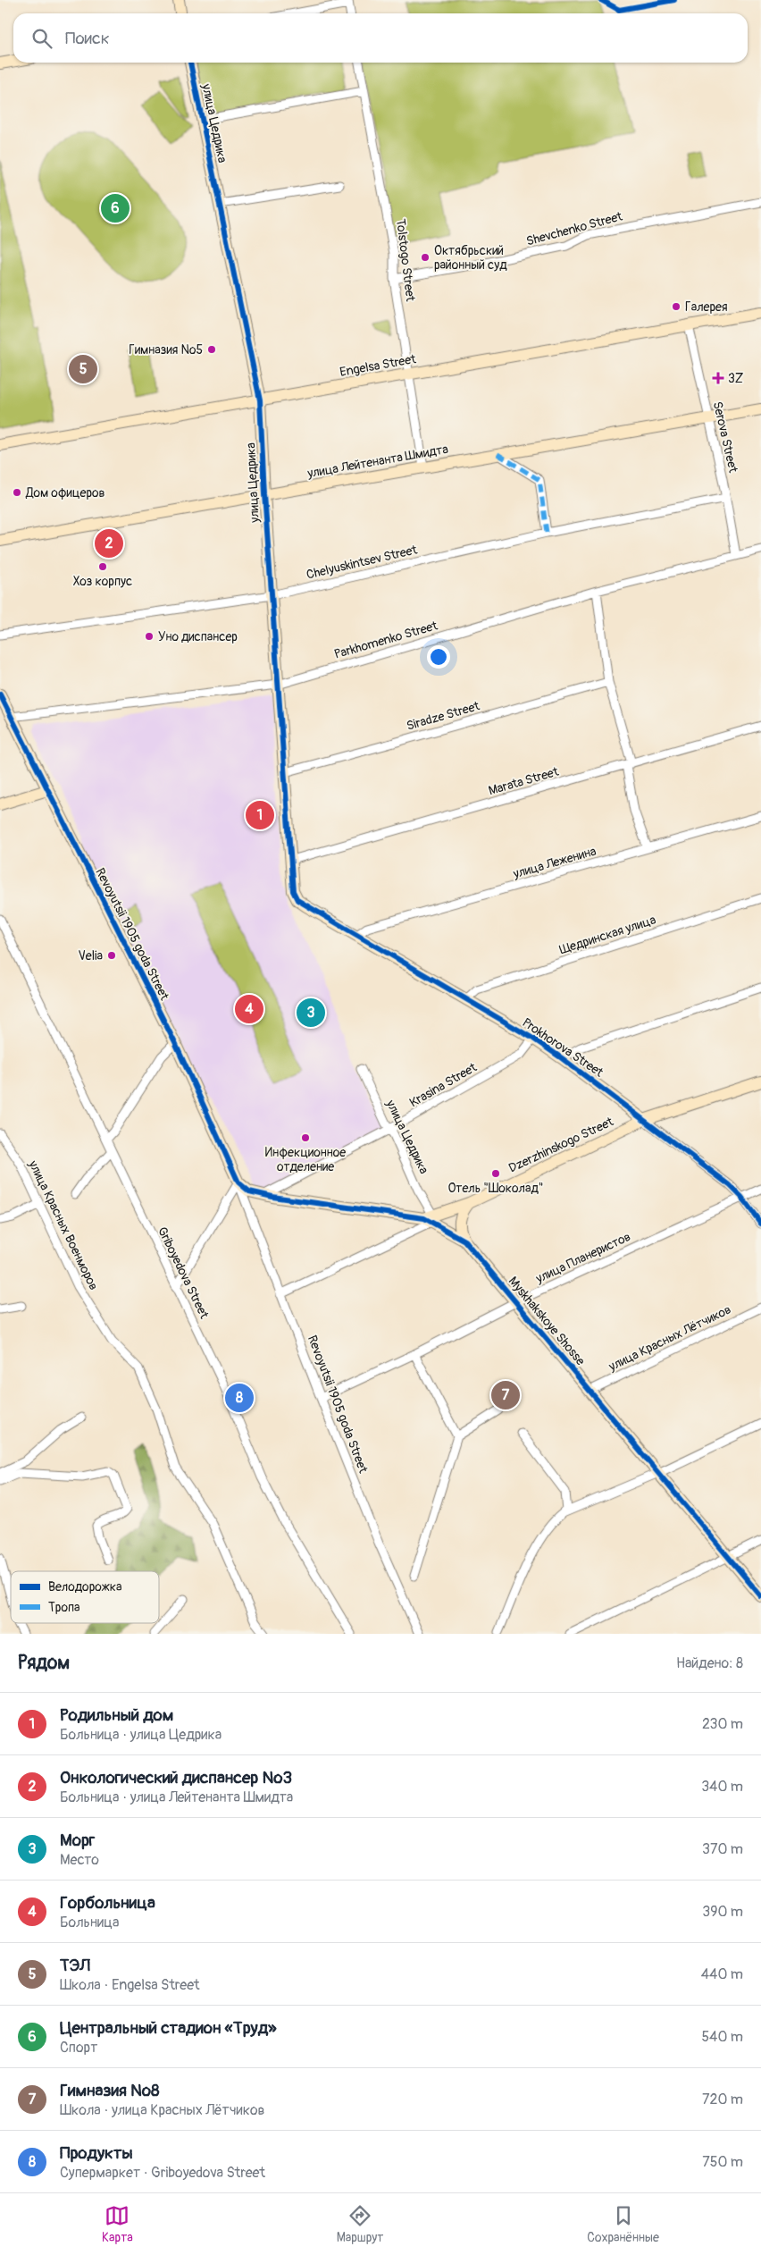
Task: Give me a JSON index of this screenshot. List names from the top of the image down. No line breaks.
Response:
{"streets":{"street":["улица Цедрика","Shevchenko Street","Tolstogo Street","Engelsa Street","Serova Street","улица Лейтенанта Шмидта","Chelyuskintsev Street","Parkhomenko Street","Siradze Street","Marata Street","улица Леженина","Revoyutsii 1905 goda Street","Щедринская улица","Prokhorova Street","Krasina Street","Dzerzhinskogo Street","улица Красных Военморов","улица Планеристов","Griboyedova Street","Myskhakskoye Shosse","улица Красных Лётчиков"]},"crossings":[["улица Цедрика","Engelsa Street"],["улица Цедрика","улица Лейтенанта Шмидта"],["улица Цедрика","Chelyuskintsev Street"],["улица Цедрика","Parkhomenko Street"],["улица Цедрика","Siradze Street"],["улица Цедрика","Marata Street"],["улица Цедрика","Prokhorova Street"],["улица Цедрика","Krasina Street"],["улица Цедрика","Dzerzhinskogo Street"],["улица Цедрика","Myskhakskoye Shosse"],["Shevchenko Street","Tolstogo Street"],["Tolstogo Street","Engelsa Street"],["Tolstogo Street","улица Лейтенанта Шмидта"],["Engelsa Street","Serova Street"],["Serova Street","улица Лейтенанта Шмидта"],["Serova Street","Chelyuskintsev Street"],["Serova Street","Parkhomenko Street"],["Parkhomenko Street","Revoyutsii 1905 goda Street"],["улица Леженина","Prokhorova Street"],["Revoyutsii 1905 goda Street","улица Планеристов"],["Revoyutsii 1905 goda Street","Myskhakskoye Shosse"],["Щедринская улица","Prokhorova Street"],["Prokhorova Street","Krasina Street"],["Prokhorova Street","Dzerzhinskogo Street"],["Prokhorova Street","улица Планеристов"],["Krasina Street","Myskhakskoye Shosse"],["Dzerzhinskogo Street","Myskhakskoye Shosse"],["улица Планеристов","Myskhakskoye Shosse"],["Myskhakskoye Shosse","улица Красных Лётчиков"]],"places":{"other":["Октябрьский районный суд","Галерея","Гимназия №5","Дом офицеров","Хоз корпус","Уно диспансер","Velia","Инфекционное отделение","Отель \"Шоколад\""],"health":["3Z"]},"legend":["Велодорожка","Тропа"],"page":{"search":"Поиск","pins":["6","5","2","1","4","3","7","8"],"heading":["Рядом","Найдено: 8"],"list":[{"mark":"1","name":"Родильный дом","note":"Больница · улица Цедрика","value":"230 m"},{"mark":"2","name":"Онкологический диспансер №3","note":"Больница · улица Лейтенанта Шмидта","value":"340 m"},{"mark":"3","name":"Морг","note":"Место","value":"370 m"},{"mark":"4","name":"Горбольница","note":"Больница","value":"390 m"},{"mark":"5","name":"ТЭЛ","note":"Школа · Engelsa Street","value":"440 m"},{"mark":"6","name":"Центральный стадион «Труд»","note":"Спорт","value":"540 m"},{"mark":"7","name":"Гимназия №8","note":"Школа · улица Красных Лётчиков","value":"720 m"},{"mark":"8","name":"Продукты","note":"Супермаркет · Griboyedova Street","value":"750 m"}],"nav":["Карта","Маршрут","Сохранённые"]}}
